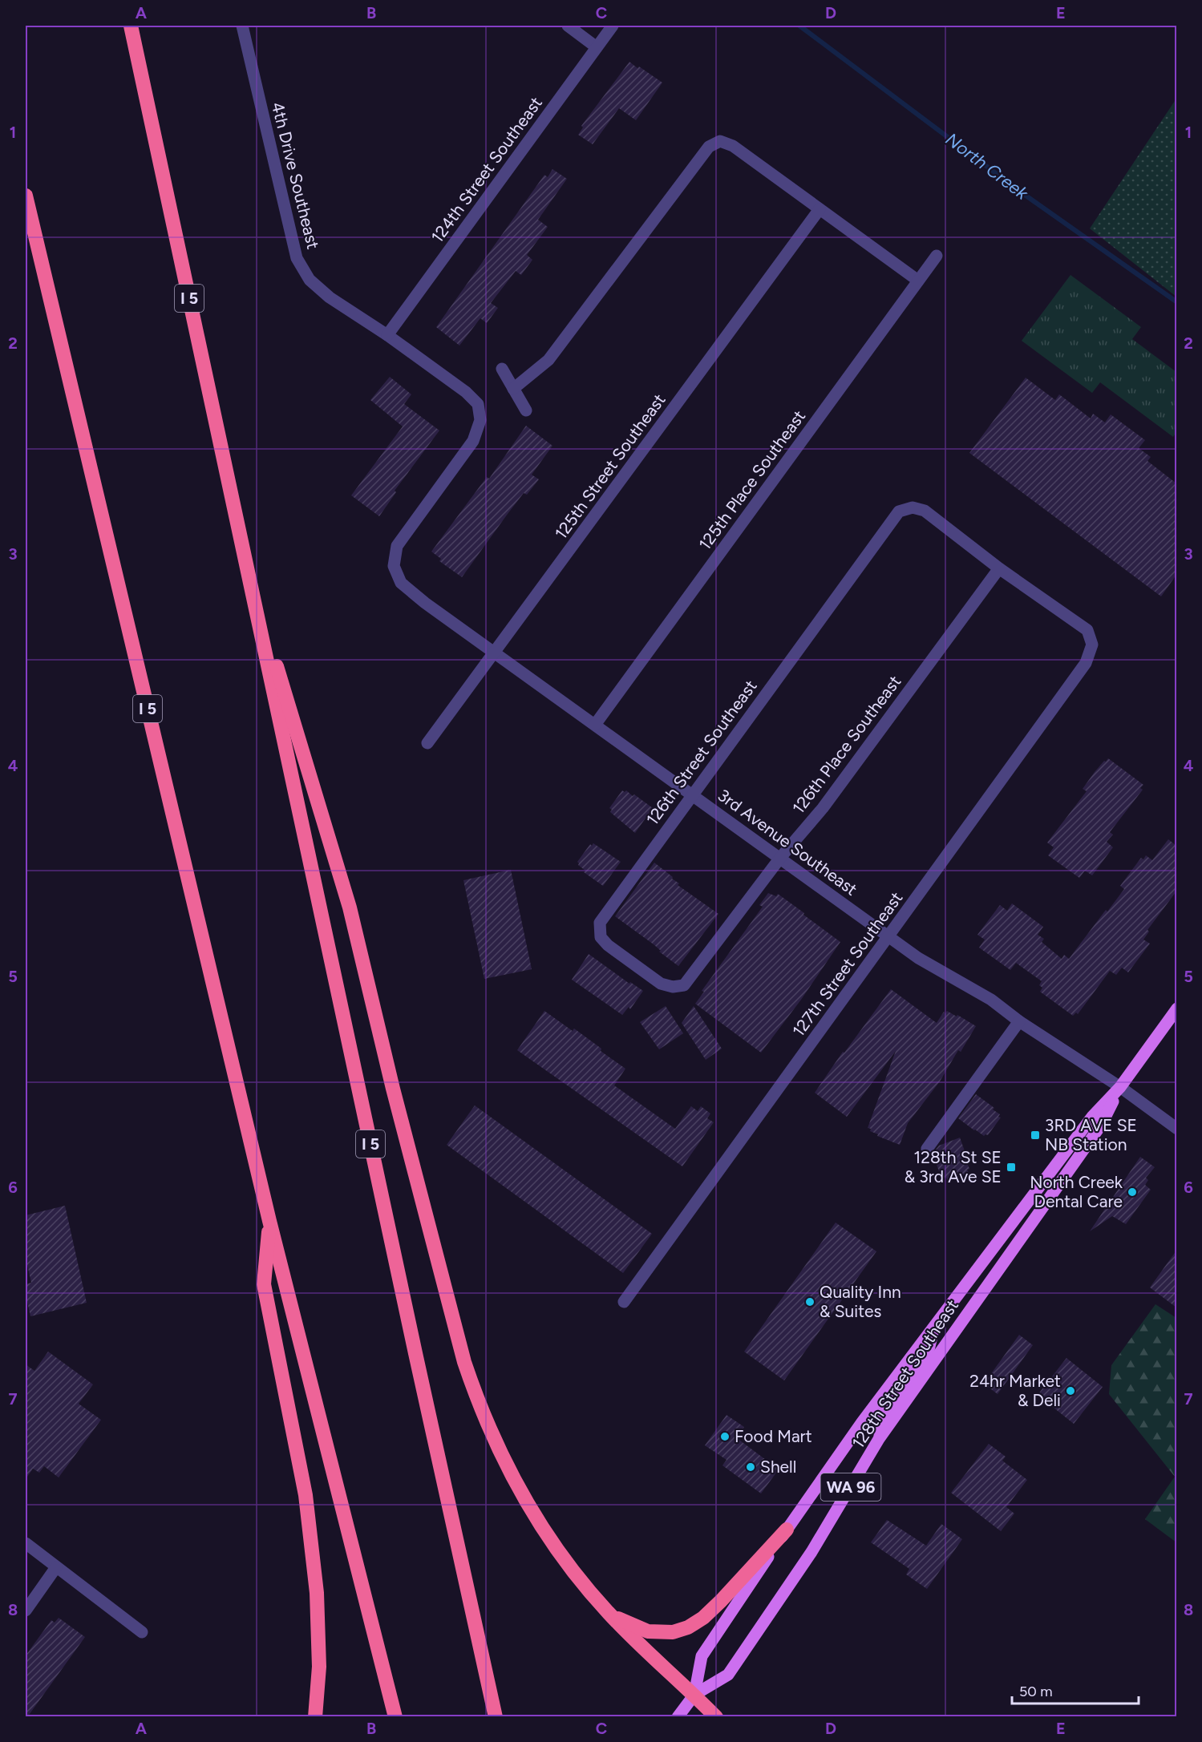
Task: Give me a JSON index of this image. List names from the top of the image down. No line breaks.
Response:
{"streets":{"highway":["I 5"],"main road":["128th Street Southeast","WA 96"],"street":["124th Street Southeast","4th Drive Southeast","125th Street Southeast","125th Place Southeast","126th Place Southeast","126th Street Southeast","3rd Avenue Southeast","127th Street Southeast"]},"crossings":[["124th Street Southeast","4th Drive Southeast"],["4th Drive Southeast","3rd Avenue Southeast"],["125th Street Southeast","3rd Avenue Southeast"],["125th Place Southeast","3rd Avenue Southeast"],["126th Place Southeast","126th Street Southeast"],["126th Place Southeast","3rd Avenue Southeast"],["126th Place Southeast","127th Street Southeast"],["126th Street Southeast","3rd Avenue Southeast"],["126th Street Southeast","127th Street Southeast"],["3rd Avenue Southeast","127th Street Southeast"],["3rd Avenue Southeast","128th Street Southeast"]],"water":["North Creek"],"places":{"transit":["3RD AVE SE NB Station","128th St SE & 3rd Ave SE"],"other":["North Creek Dental Care","Quality Inn & Suites","24hr Market & Deli","Food Mart","Shell"]},"scale_bar":"50 m","grid":{"columns":["A","B","C","D","E"],"rows":["1","2","3","4","5","6","7","8"]}}
